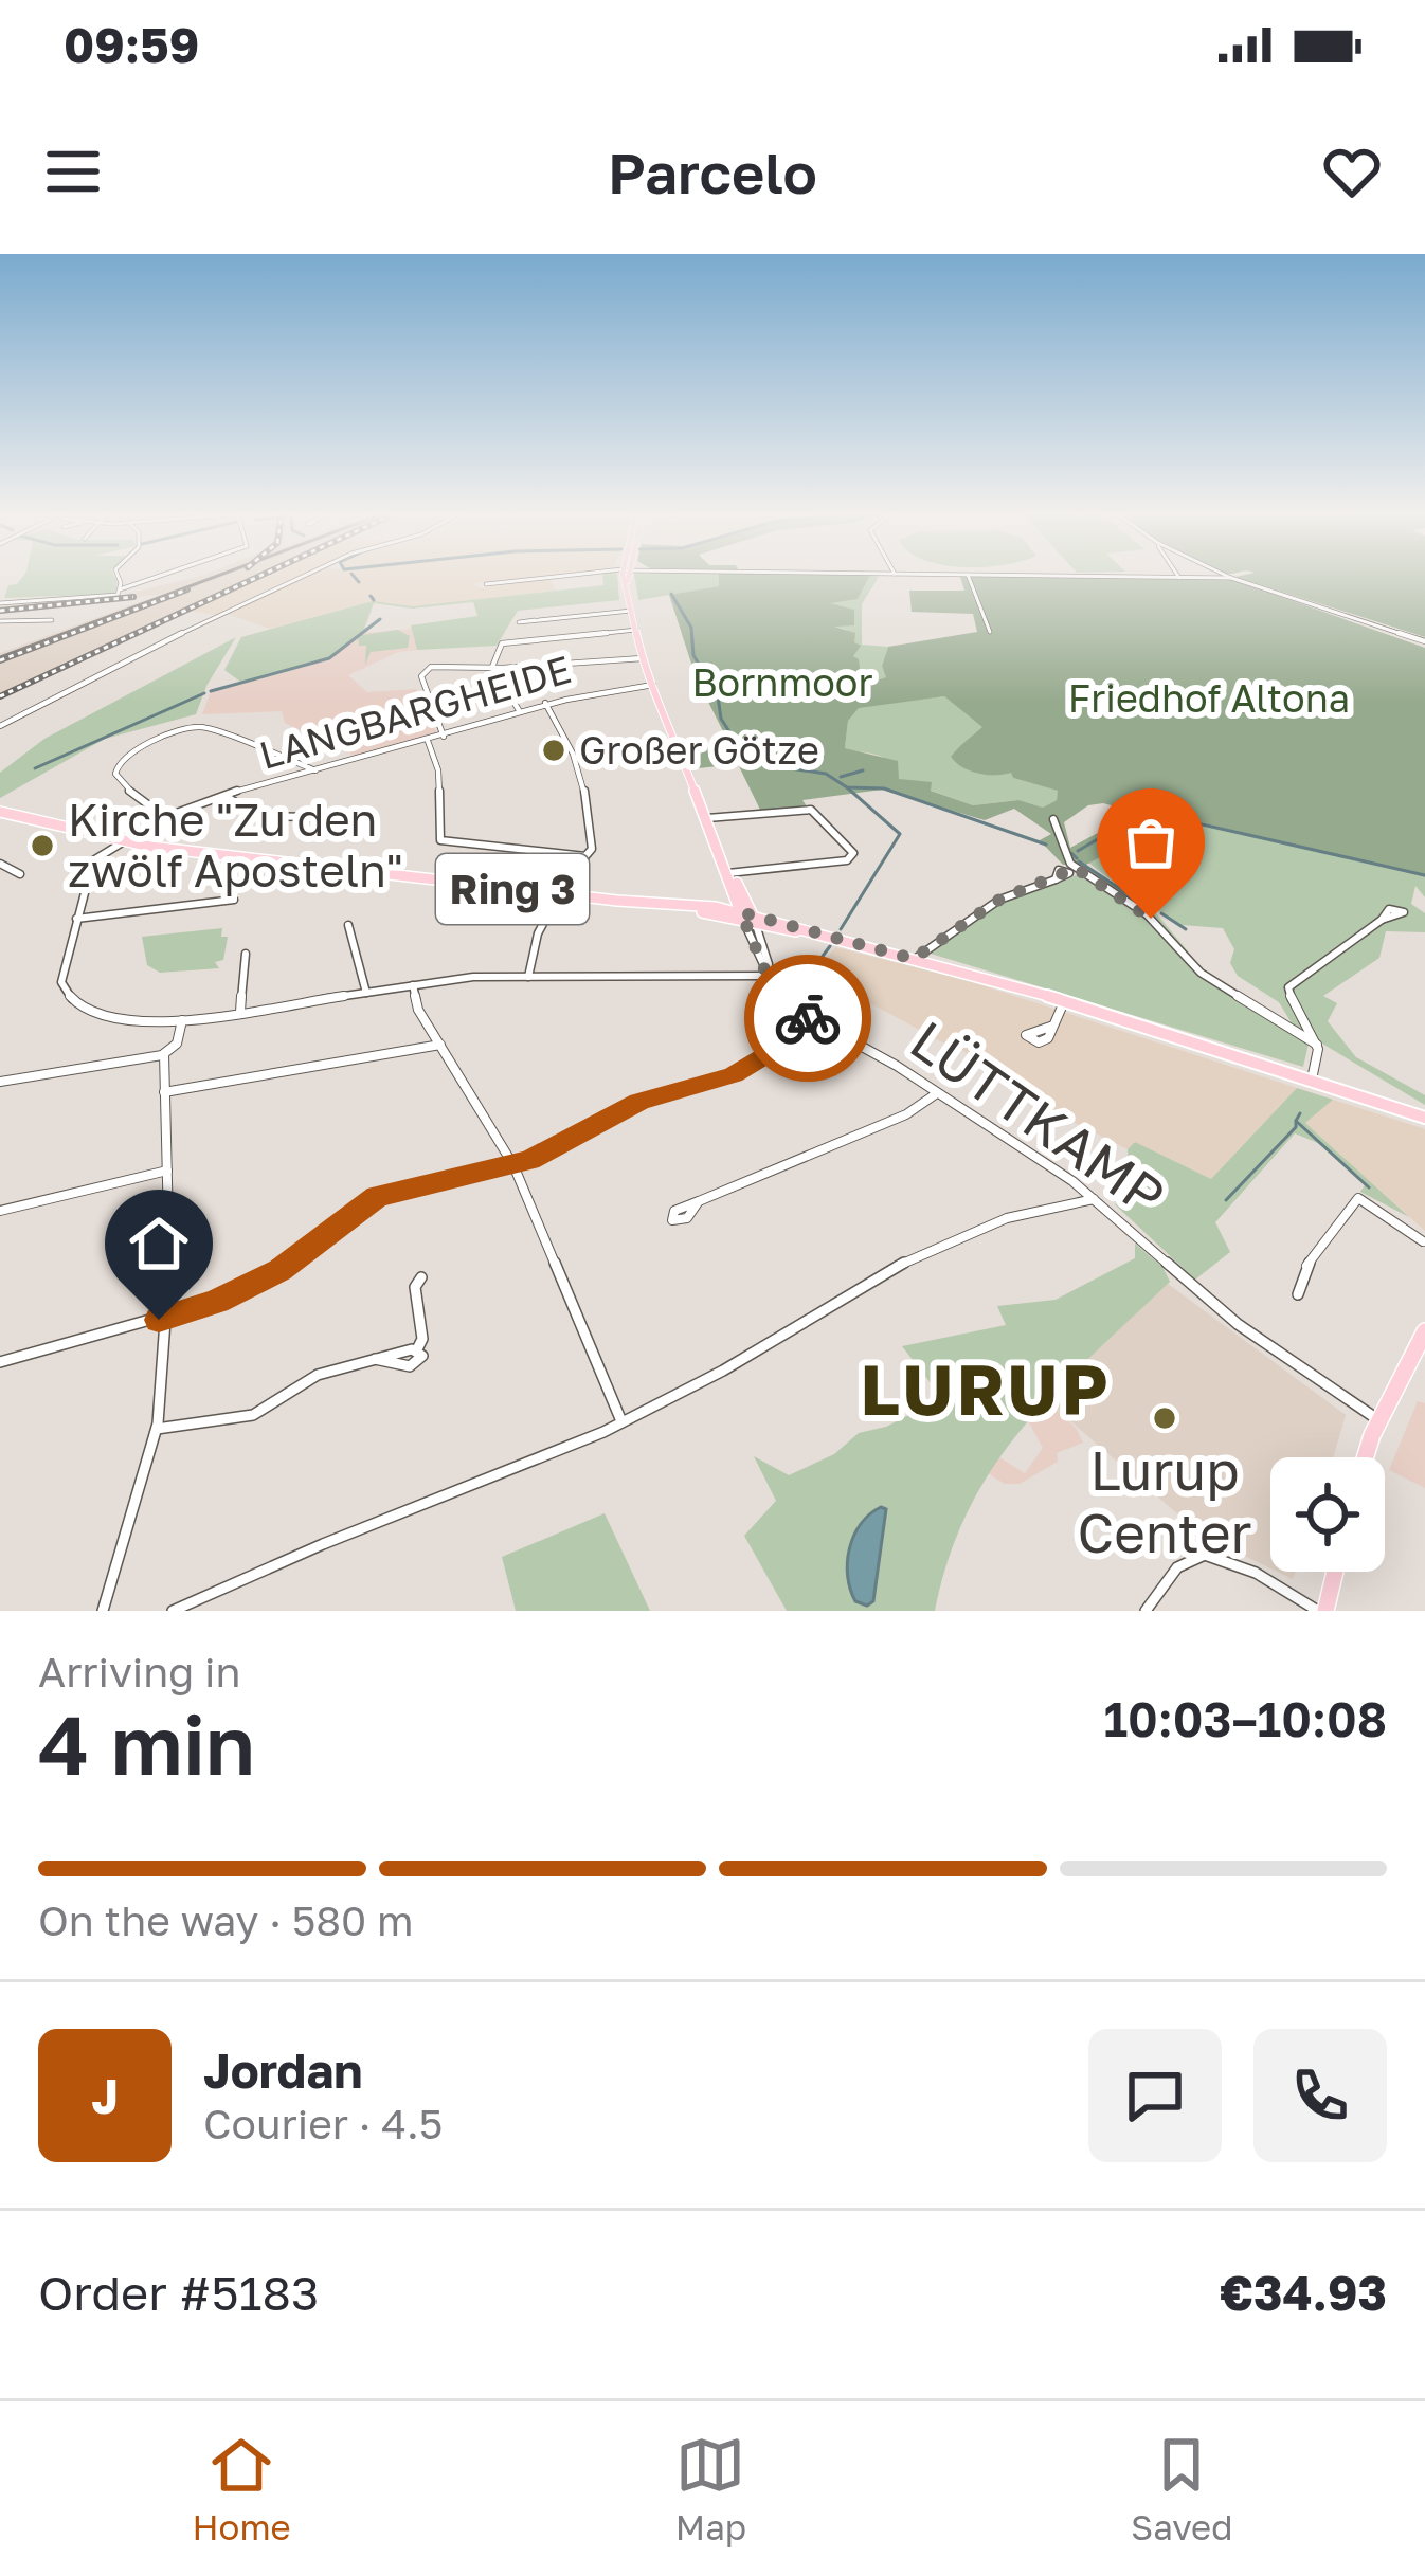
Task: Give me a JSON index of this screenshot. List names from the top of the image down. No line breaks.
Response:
{"streets":{"main road":["Ring 3"],"street":["LANGBARGHEIDE","LÜTTKAMP"]},"crossings":[["LANGBARGHEIDE","Ring 3"]],"districts":["LURUP"],"parks":["Bornmoor","Friedhof Altona"],"places":["Großer Götze","Kirche \"Zu den zwölf Aposteln\"","Lurup Center"],"page":{"status":"09:59","header":"Parcelo","heading":["4 min","Arriving in","10:03–10:08"],"panel":["Jordan","Courier · 4.5","Order #5183","€34.93"],"bar":"On the way · 580 m","round":"J","tabs":["Home","Map","Saved"]}}
